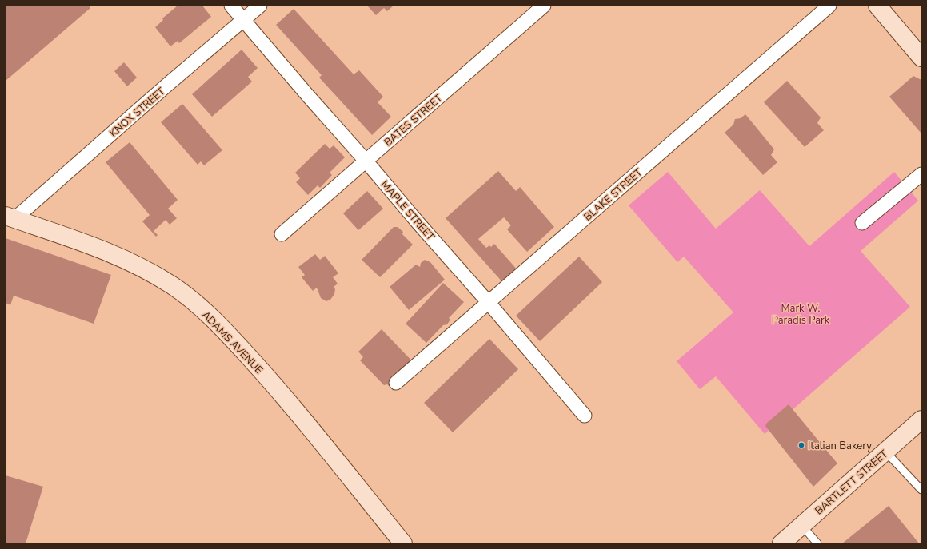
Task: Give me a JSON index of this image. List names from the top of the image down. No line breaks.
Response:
{"streets":{"street":["KNOX STREET","BATES STREET","BLAKE STREET","MAPLE STREET","ADAMS AVENUE","BARTLETT STREET"]},"crossings":[["KNOX STREET","MAPLE STREET"],["KNOX STREET","ADAMS AVENUE"],["BATES STREET","MAPLE STREET"],["BLAKE STREET","MAPLE STREET"]],"parks":["Mark W. Paradis Park"],"places":["Italian Bakery"]}
